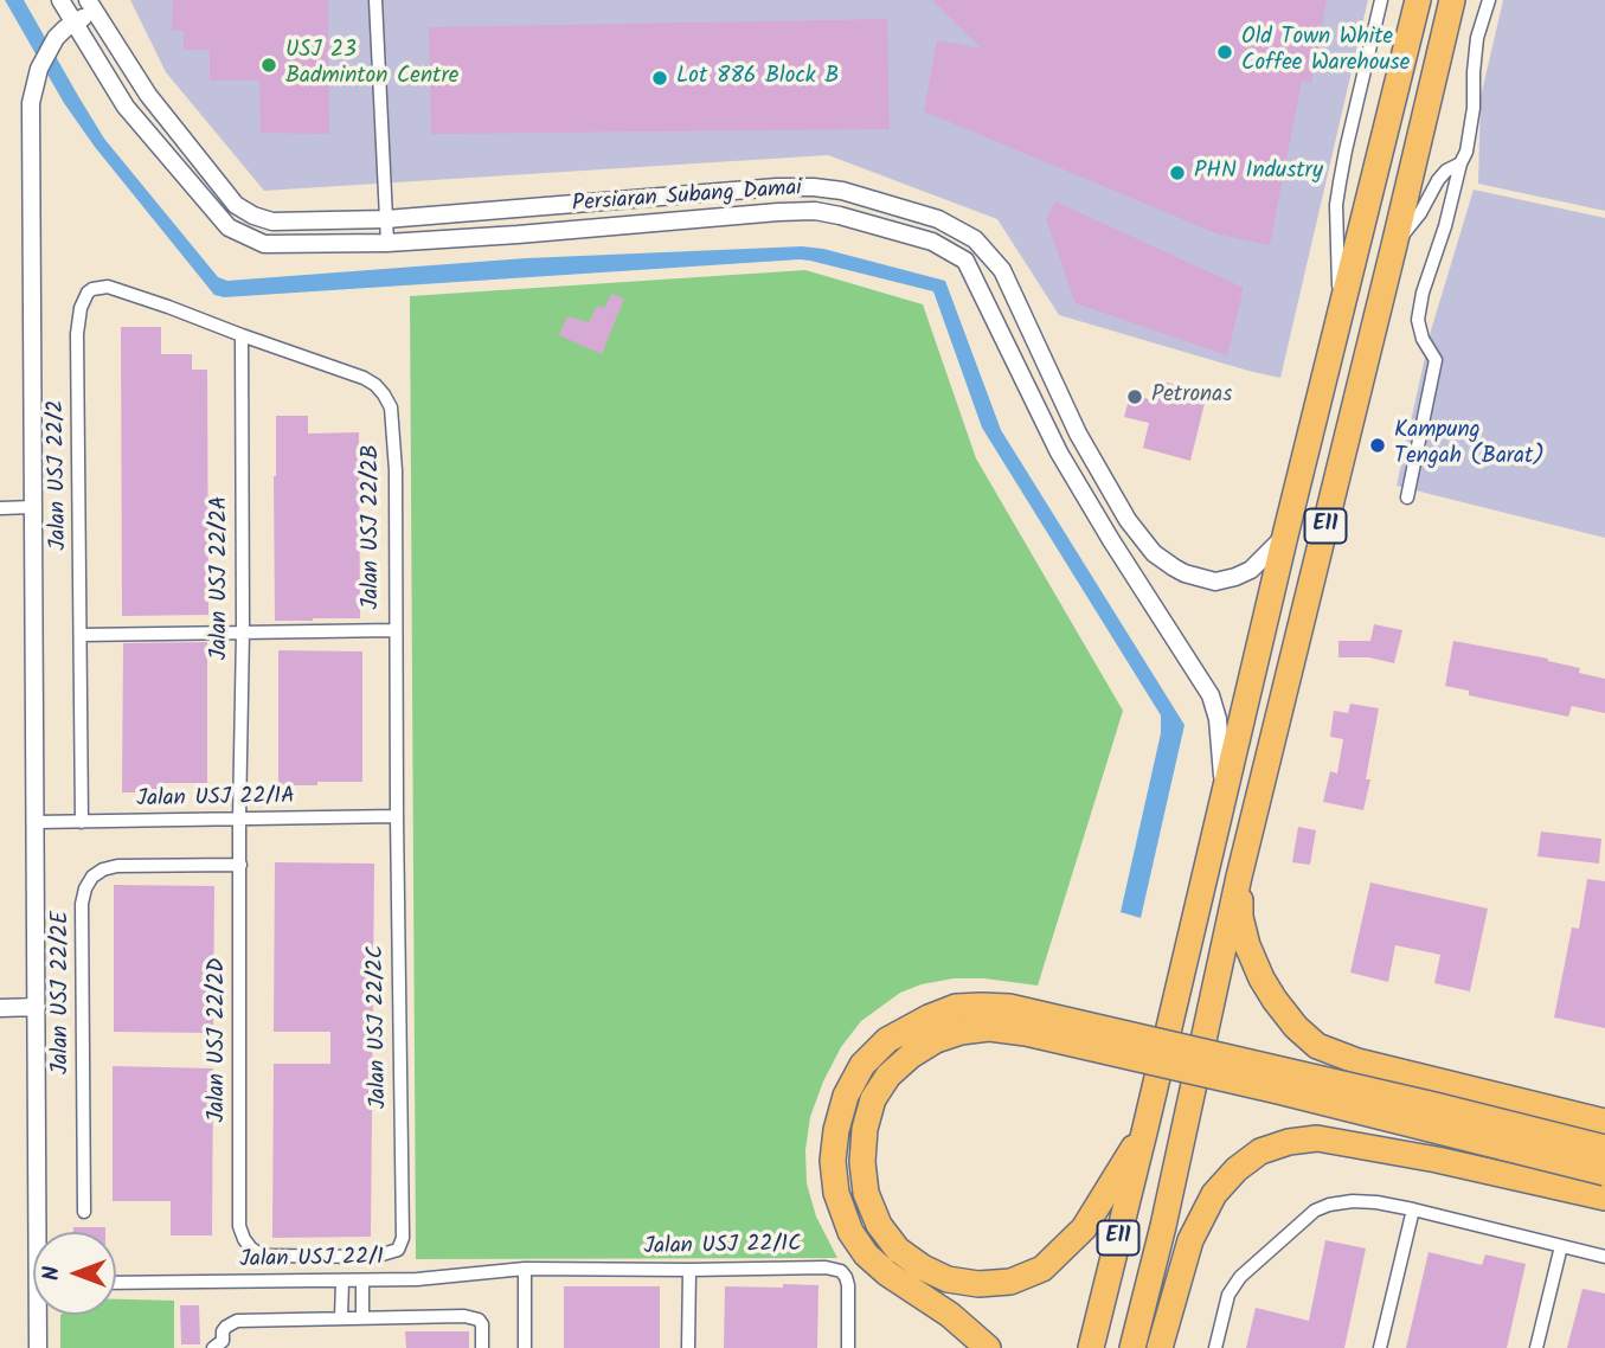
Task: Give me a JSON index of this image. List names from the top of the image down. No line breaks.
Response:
{"streets":{"highway":["E11"],"street":["Persiaran Subang Damai","Jalan USJ 22/2","Jalan USJ 22/2B","Jalan USJ 22/2A","Jalan USJ 22/1A","Jalan USJ 22/2E","Jalan USJ 22/2C","Jalan USJ 22/2D","Jalan USJ 22/1C","Jalan USJ 22/1"]},"crossings":[["Persiaran Subang Damai","E11"],["Jalan USJ 22/2","Jalan USJ 22/2B"],["Jalan USJ 22/2","Jalan USJ 22/2A"],["Jalan USJ 22/2","Jalan USJ 22/1A"],["Jalan USJ 22/2B","Jalan USJ 22/2A"],["Jalan USJ 22/2B","Jalan USJ 22/1A"],["Jalan USJ 22/2B","Jalan USJ 22/2C"],["Jalan USJ 22/2A","Jalan USJ 22/1A"],["Jalan USJ 22/2A","Jalan USJ 22/2D"],["Jalan USJ 22/1A","Jalan USJ 22/2C"],["Jalan USJ 22/1A","Jalan USJ 22/2D"],["Jalan USJ 22/2E","Jalan USJ 22/2D"],["Jalan USJ 22/2C","Jalan USJ 22/2D"],["Jalan USJ 22/1C","Jalan USJ 22/1"]],"places":["Old Town White Coffee Warehouse","USJ 23 Badminton Centre","Lot 886 Block B","PHN Industry","Petronas","Kampung Tengah (Barat)"],"north":"left"}
